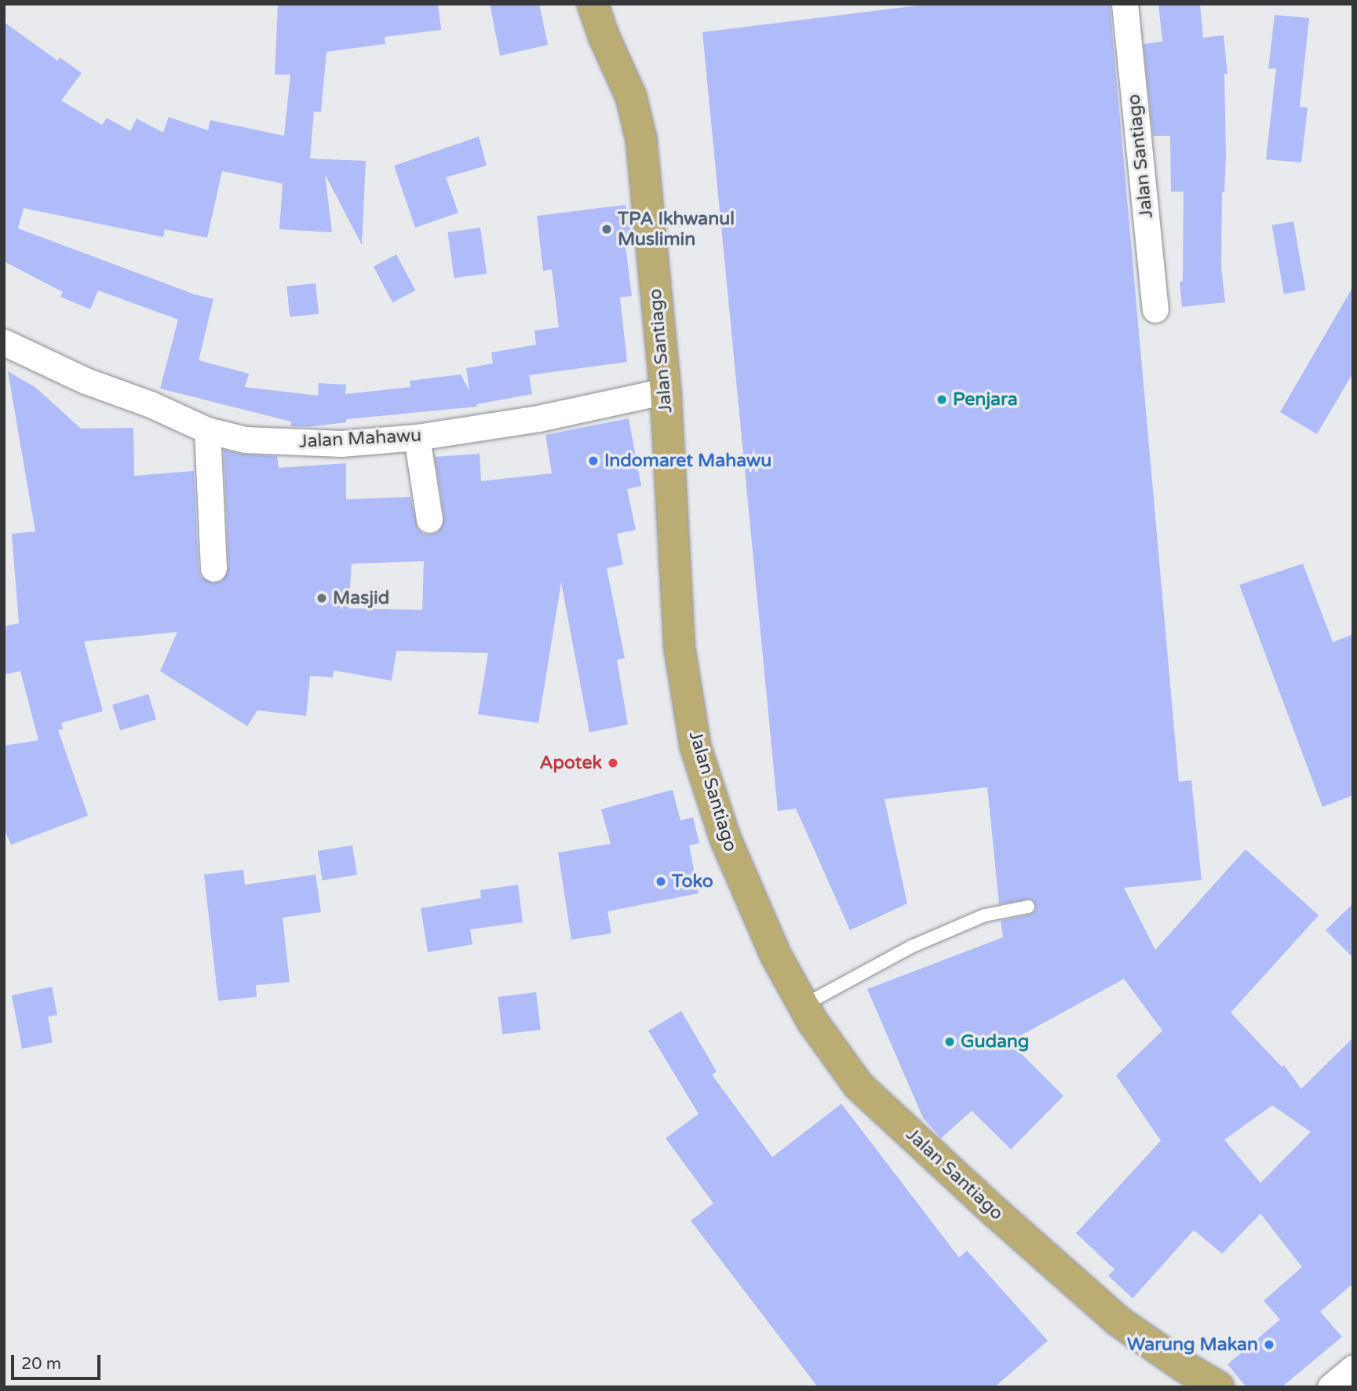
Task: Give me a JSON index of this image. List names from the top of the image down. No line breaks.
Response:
{"streets":{"highway":["Jalan Santiago"],"street":["Jalan Mahawu"]},"crossings":[["Jalan Santiago","Jalan Mahawu"]],"places":["TPA Ikhwanul Muslimin","Penjara","Indomaret Mahawu","Masjid","Apotek","Toko","Gudang","Warung Makan"],"scale_bar":"20 m"}
